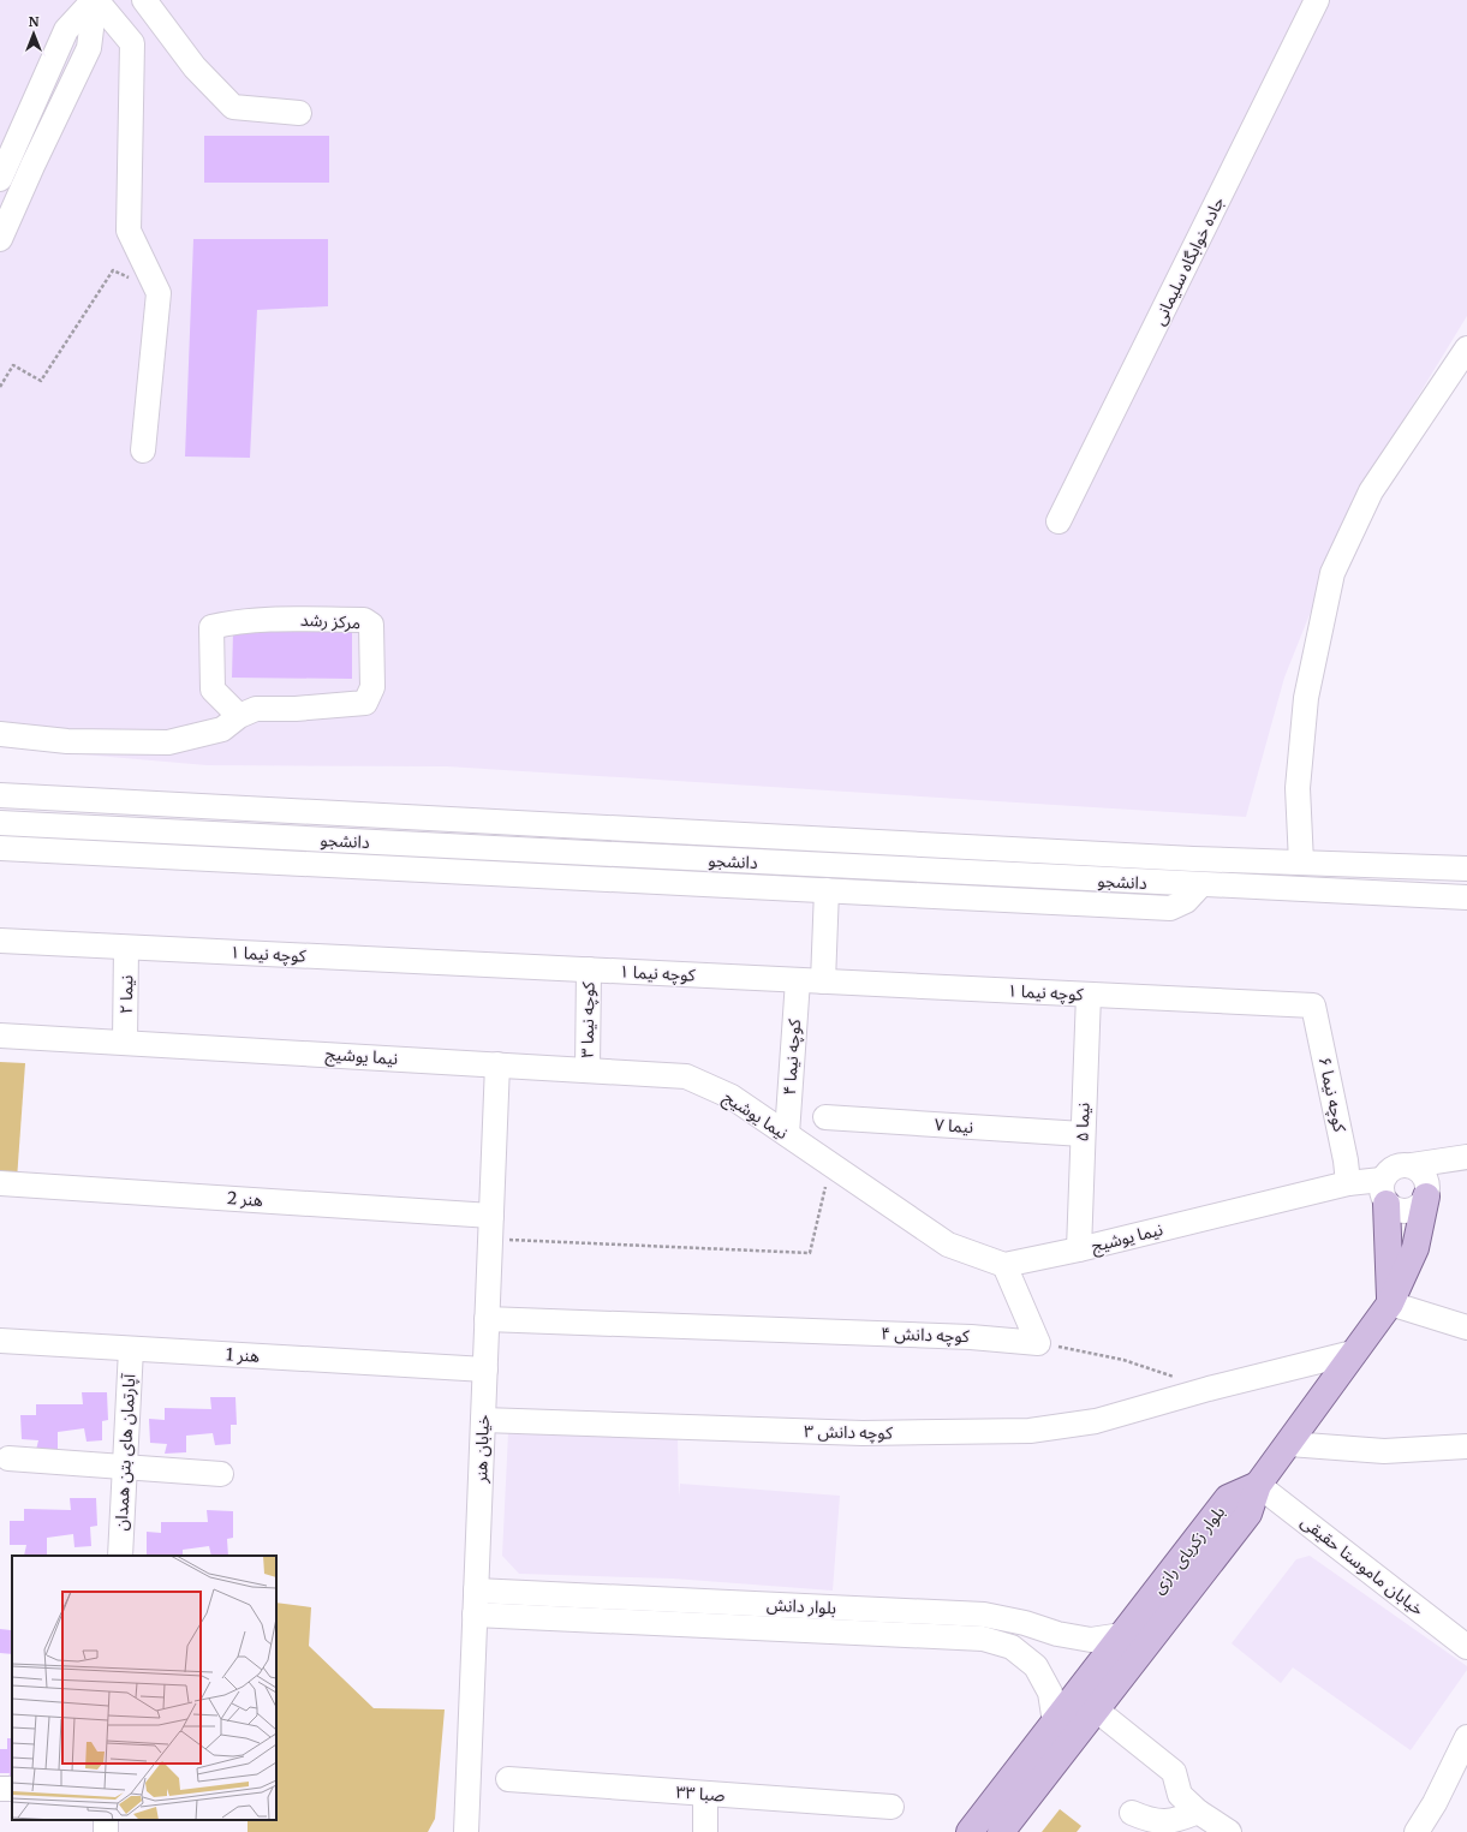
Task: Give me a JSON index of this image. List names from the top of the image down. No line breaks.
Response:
{"streets":{"main road":["بلوار زکریای رازی"],"street":["جاده خوابگاه سلیمانی","مرکز رشد","دانشجو","کوچه نیما ۱","نیما ۲","کوچه نیما ۳","نیما یوشیج","کوچه نیما ۴","کوچه نیما ۶","نیما ۵","نیما ۷","هنر 2","کوچه دانش ۴","هنر 1","کوچه دانش ۳","خیابان هنر","آپارتمان های بتن همدان","خیابان ماموستا حقیقی","بلوار دانش","۳۳ صبا"]},"crossings":[["کوچه نیما ۱","نیما ۲"],["کوچه نیما ۱","کوچه نیما ۳"],["کوچه نیما ۱","کوچه نیما ۴"],["کوچه نیما ۱","کوچه نیما ۶"],["کوچه نیما ۱","نیما ۵"],["نیما ۲","نیما یوشیج"],["کوچه نیما ۳","نیما یوشیج"],["نیما یوشیج","کوچه نیما ۴"],["نیما یوشیج","کوچه نیما ۶"],["نیما یوشیج","نیما ۵"],["نیما یوشیج","خیابان هنر"],["نیما ۵","نیما ۷"],["هنر 2","خیابان هنر"],["کوچه دانش ۴","خیابان هنر"],["هنر 1","خیابان هنر"],["هنر 1","آپارتمان های بتن همدان"],["کوچه دانش ۳","خیابان هنر"],["خیابان هنر","بلوار دانش"],["بلوار زکریای رازی","خیابان ماموستا حقیقی"],["بلوار زکریای رازی","بلوار دانش"]],"north":"top"}
